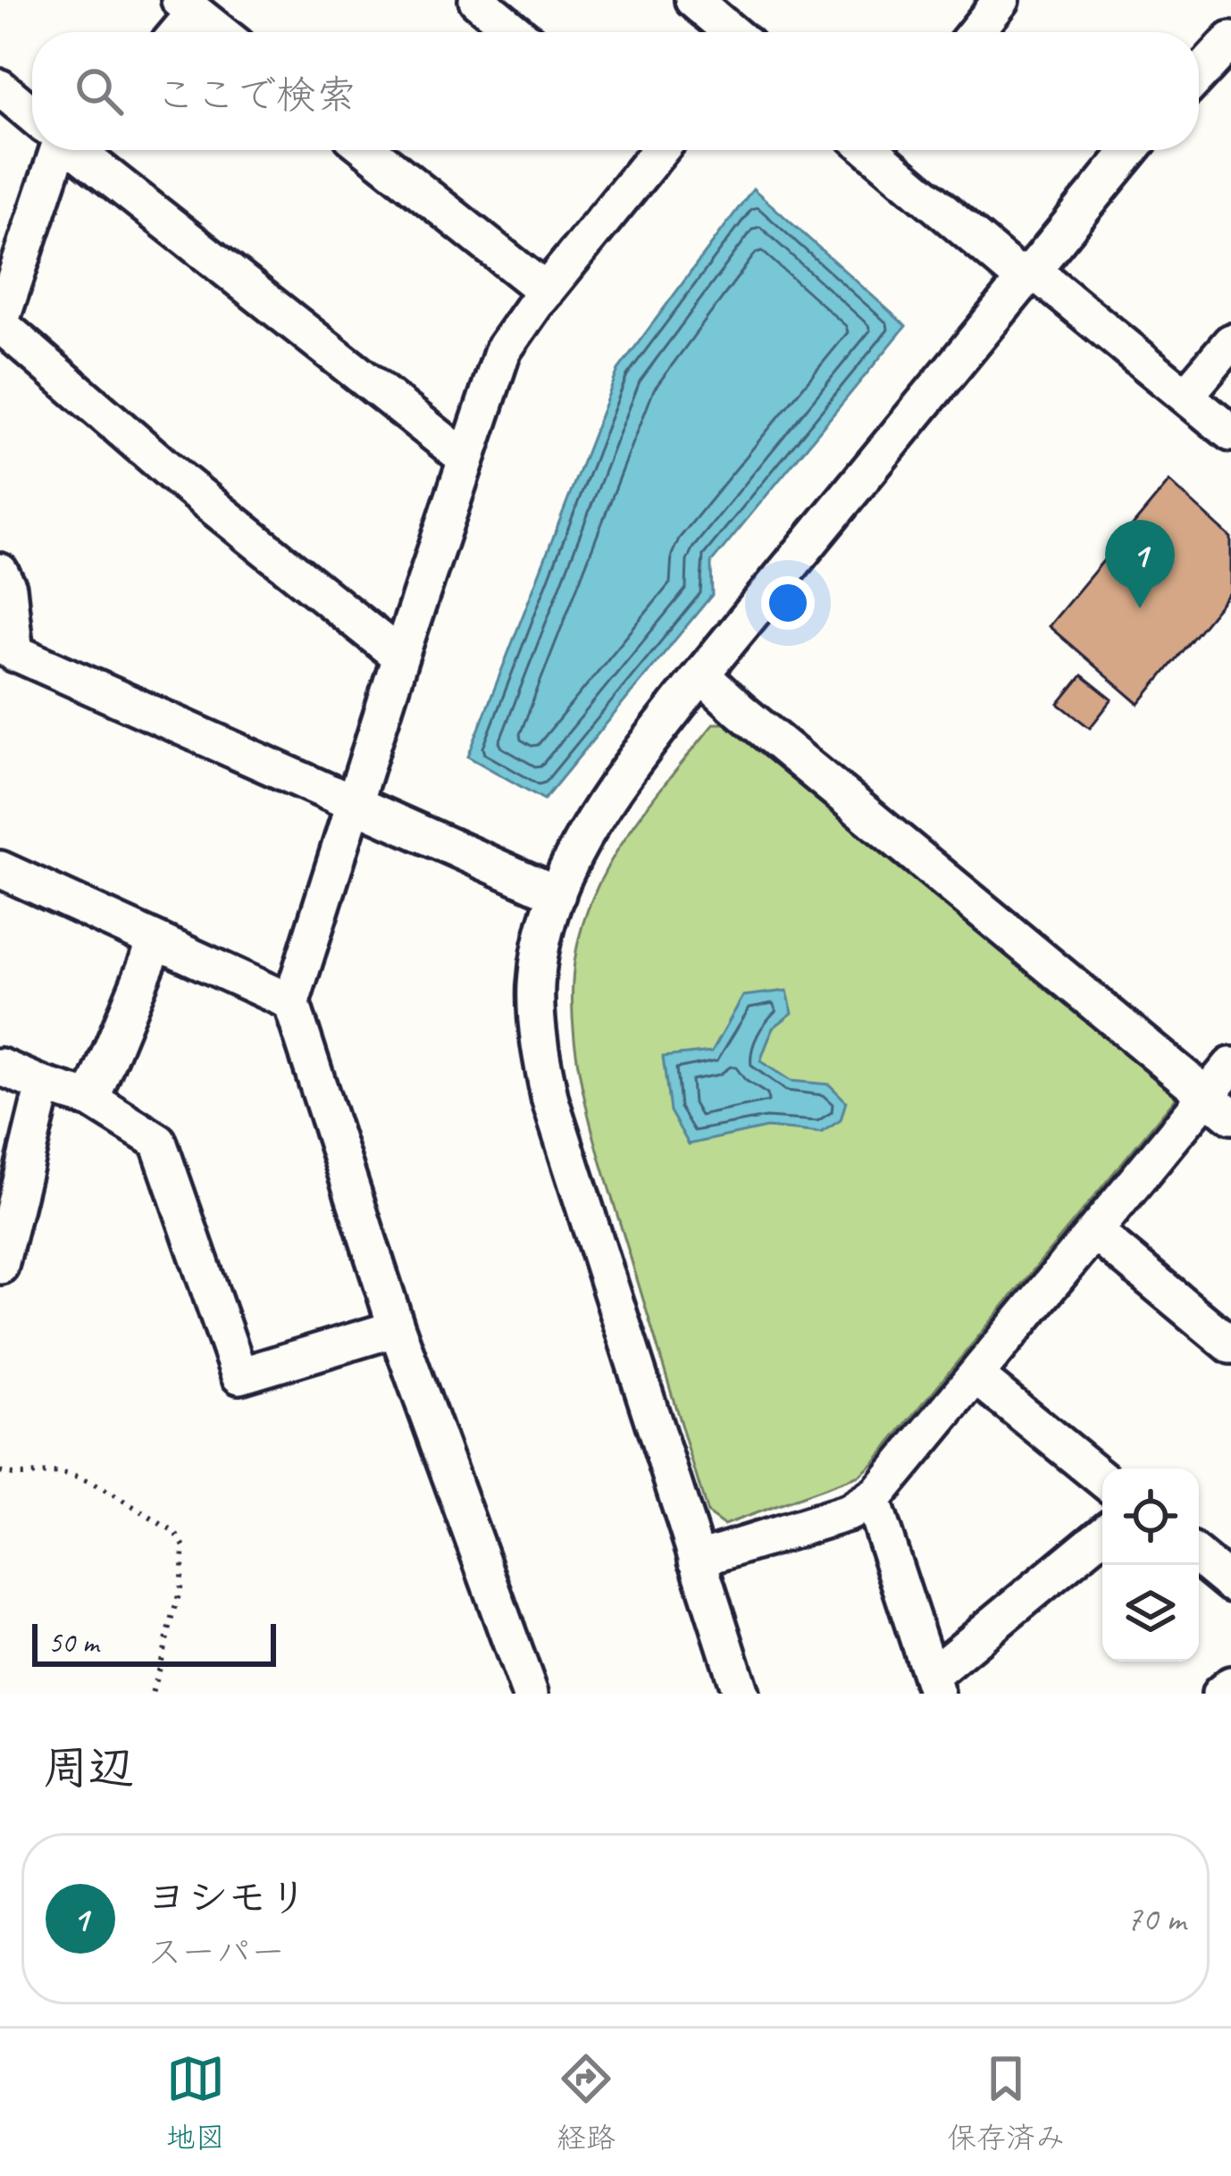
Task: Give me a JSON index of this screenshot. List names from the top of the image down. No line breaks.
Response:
{"scale_bar":"50 m","page":{"search":"ここで検索","pins":"1","scale":"50 m","heading":"周辺","list":[{"mark":"1","name":"ヨシモリ","note":"スーパー","value":"70 m"}],"nav":["地図","経路","保存済み"]}}
